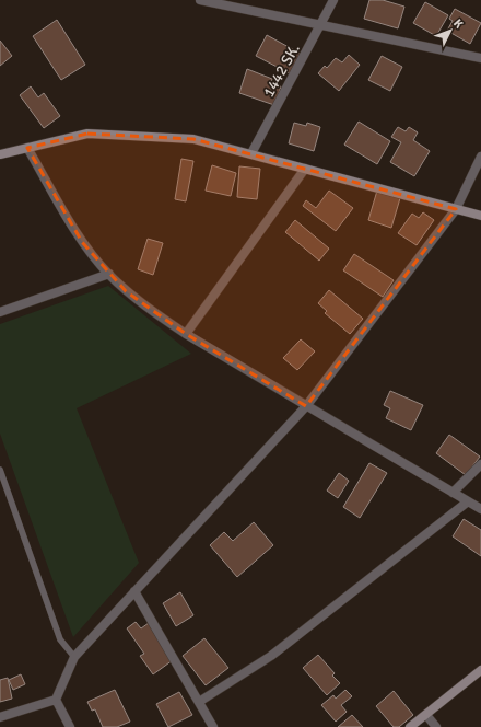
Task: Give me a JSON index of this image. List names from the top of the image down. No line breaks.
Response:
{"streets":{"street":["1442 SK."]},"north":"top right"}
